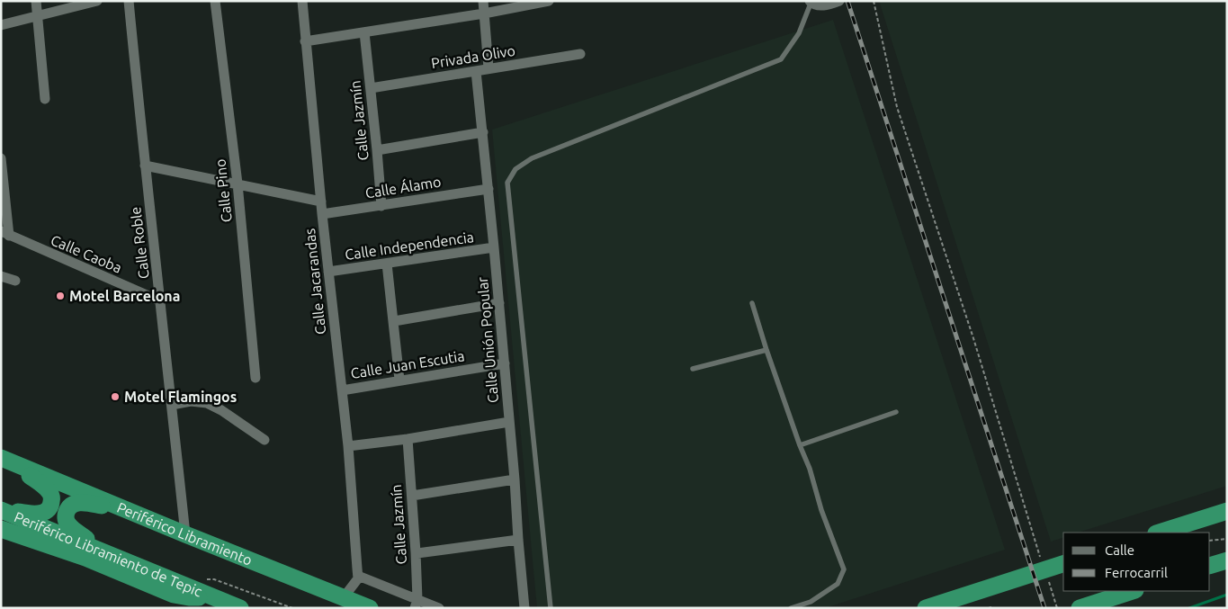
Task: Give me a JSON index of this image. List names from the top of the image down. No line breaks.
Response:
{"streets":{"highway":["Periférico Libramiento","Periférico Libramiento de Tepic"],"street":["Privada Olivo","Calle Jazmín","Calle Álamo","Calle Pino","Calle Roble","Calle Independencia","Calle Caoba","Calle Jacarandas","Calle Unión Popular","Calle Juan Escutia"]},"crossings":[["Privada Olivo","Calle Jazmín"],["Privada Olivo","Calle Unión Popular"],["Calle Jazmín","Calle Álamo"],["Calle Álamo","Calle Jacarandas"],["Calle Álamo","Calle Unión Popular"],["Calle Roble","Calle Caoba"],["Calle Roble","Periférico Libramiento"],["Calle Independencia","Calle Jacarandas"],["Calle Independencia","Calle Unión Popular"],["Calle Jacarandas","Calle Juan Escutia"],["Calle Unión Popular","Calle Juan Escutia"]],"places":["Motel Barcelona","Motel Flamingos"],"legend":["Calle","Ferrocarril"]}
